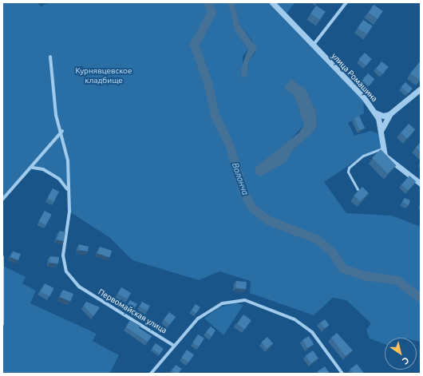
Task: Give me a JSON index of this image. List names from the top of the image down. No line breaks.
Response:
{"streets":{"street":["улица Ромашина","Первомайская улица"]},"water":["Волонча"],"parks":["Курнявцевское кладбище"],"north":"bottom right"}
